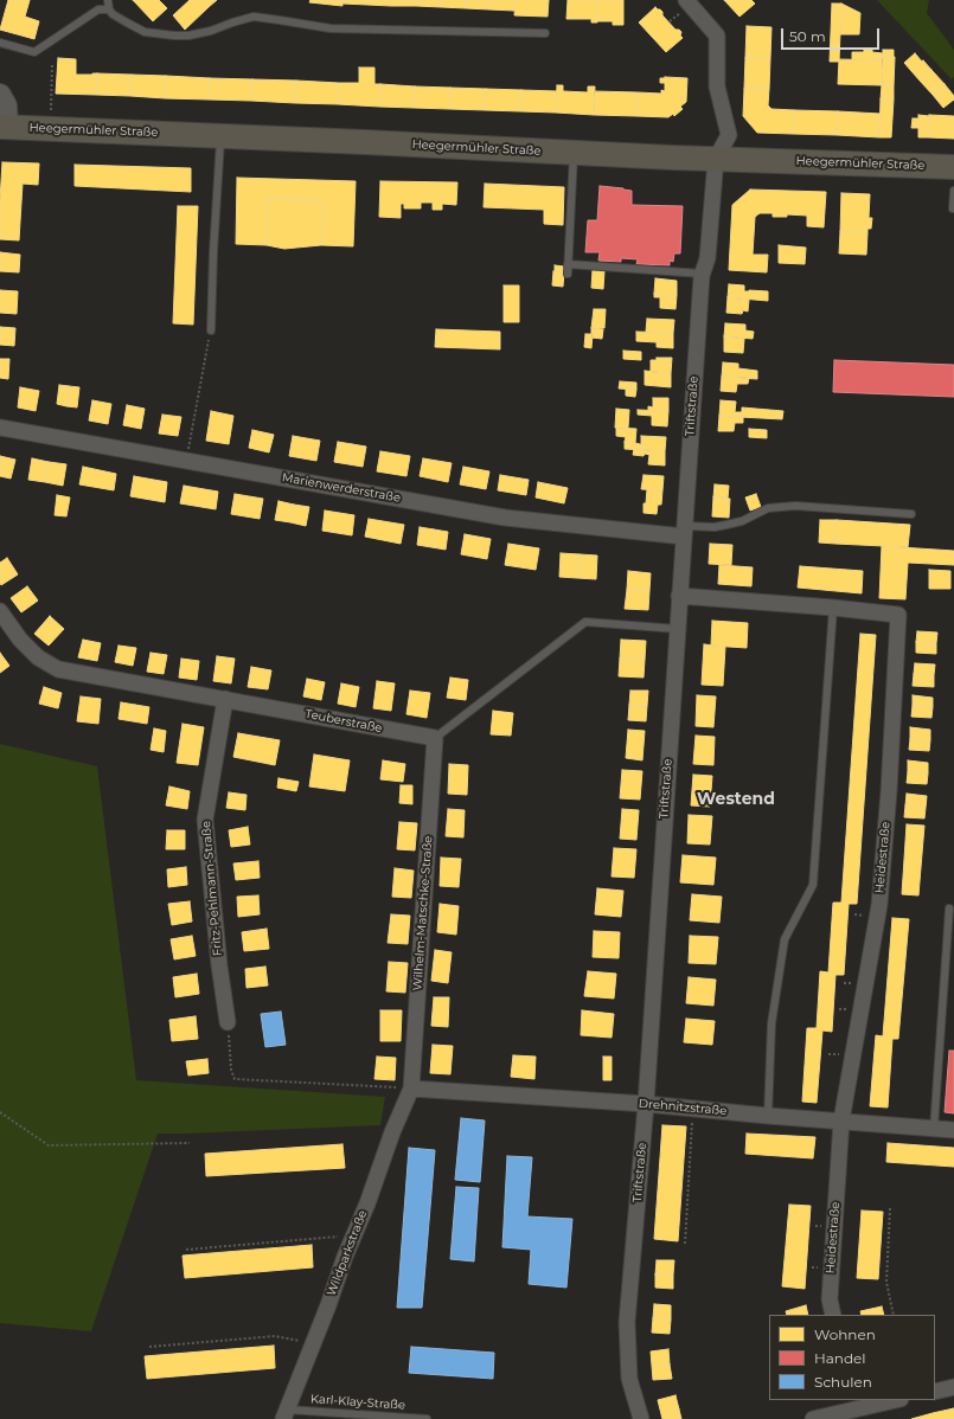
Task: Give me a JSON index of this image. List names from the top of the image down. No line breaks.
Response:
{"streets":{"main road":["Heegermühler Straße"],"street":["Triftstraße","Marienwerderstraße","Teuberstraße","Heidestraße","Fritz-Pehlmann-Straße","Wilhelm-Matschke-Straße","Drehnitzstraße","Wildparkstraße"],"lane":["Karl-Klay-Straße"]},"crossings":[["Heegermühler Straße","Triftstraße"],["Triftstraße","Marienwerderstraße"],["Triftstraße","Heidestraße"],["Triftstraße","Drehnitzstraße"],["Teuberstraße","Fritz-Pehlmann-Straße"],["Teuberstraße","Wilhelm-Matschke-Straße"],["Heidestraße","Drehnitzstraße"],["Wilhelm-Matschke-Straße","Drehnitzstraße"],["Wilhelm-Matschke-Straße","Wildparkstraße"],["Drehnitzstraße","Wildparkstraße"],["Wildparkstraße","Karl-Klay-Straße"]],"districts":["Westend"],"legend":["Wohnen","Handel","Schulen"],"scale_bar":"50 m"}
